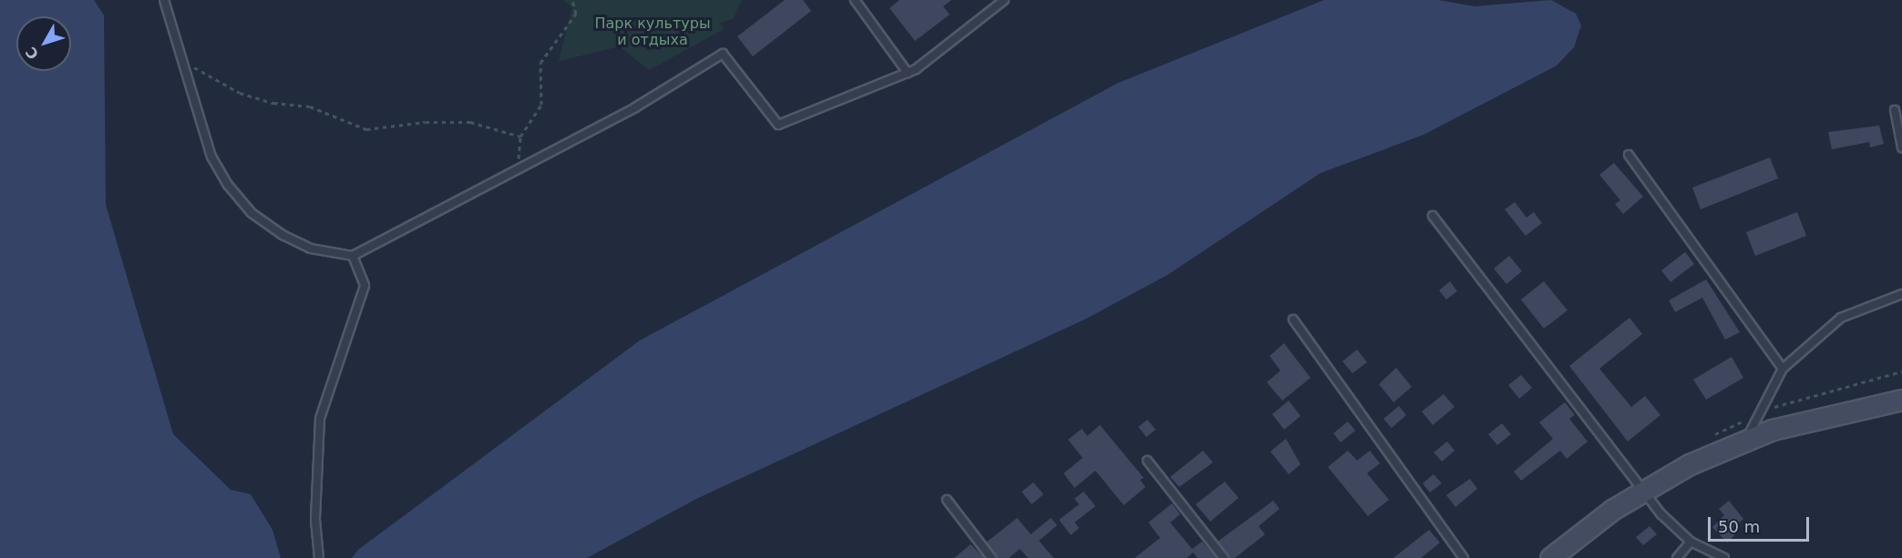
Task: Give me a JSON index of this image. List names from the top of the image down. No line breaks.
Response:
{"parks":["Парк культуры и отдыха"],"scale_bar":"50 m","north":"bottom left"}
